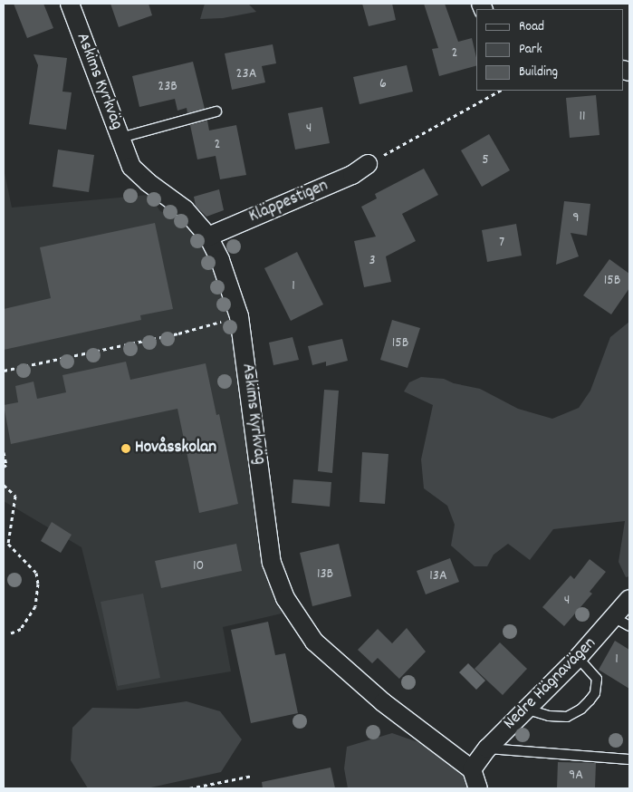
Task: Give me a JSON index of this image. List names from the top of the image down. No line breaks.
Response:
{"streets":{"street":["Askims Kyrkväg","Kläppestigen","Nedre Hägnavägen"]},"crossings":[["Askims Kyrkväg","Kläppestigen"],["Askims Kyrkväg","Nedre Hägnavägen"]],"places":["Hovåsskolan"],"house_numbers":["2","23A","6","23B","11","4","2","5","9","7","3","15B","1","15B","10","13B","13A","4","1","9A"],"legend":["Road","Park","Building"]}
